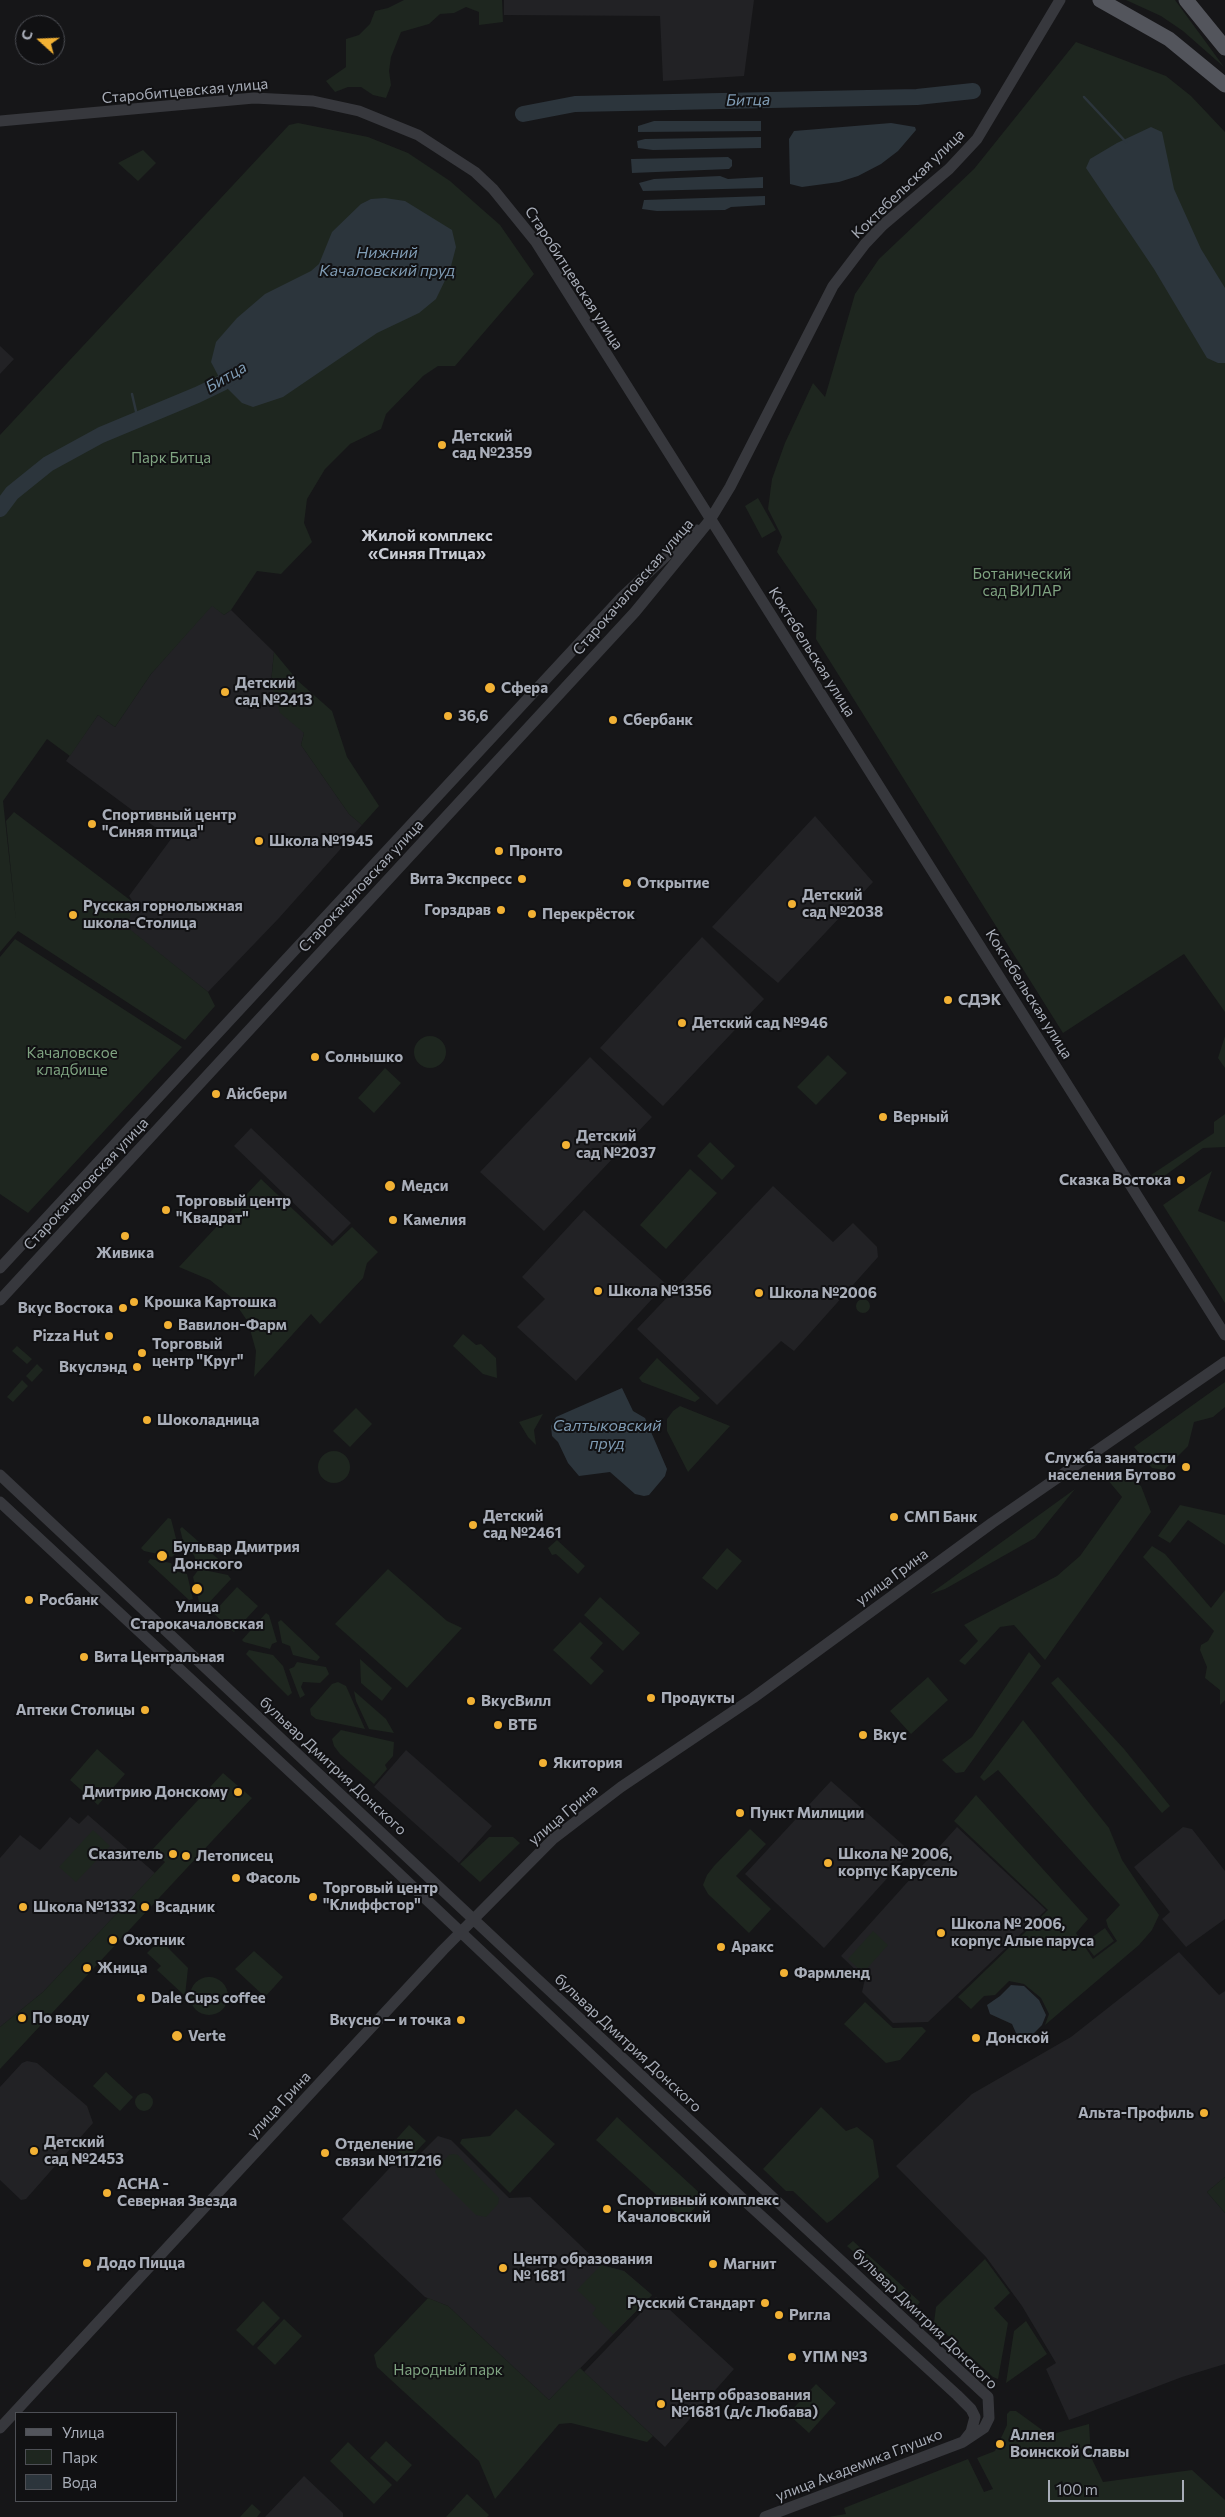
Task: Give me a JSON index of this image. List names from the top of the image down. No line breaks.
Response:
{"streets":{"street":["Старобитцевская улица","Коктебельская улица","Старокачаловская улица","улица Грина","бульвар Дмитрия Донского","улица Академика Глушко"]},"crossings":[["Старобитцевская улица","Коктебельская улица"],["Старобитцевская улица","Старокачаловская улица"],["Коктебельская улица","Старокачаловская улица"],["улица Грина","бульвар Дмитрия Донского"],["бульвар Дмитрия Донского","улица Академика Глушко"]],"districts":["Жилой комплекс «Синяя Птица»"],"water":["Битца","Нижний Качаловский пруд","Салтыковский пруд"],"parks":["Парк Битца","Ботанический сад ВИЛАР","Качаловское кладбище","Народный парк"],"places":["Детский сад №2359","Сфера","Детский сад №2413","36,6","Сбербанк","Спортивный центр \"Синяя птица\"","Школа №1945","Пронто","Вита Экспресс","Открытие","Детский сад №2038","Горздрав","Перекрёсток","Русская горнолыжная школа-Столица","СДЭК","Детский сад №946","Солнышко","Айсбери","Верный","Детский сад №2037","Сказка Востока","Медси","Торговый центр \"Квадрат\"","Камелия","Живика","Школа №1356","Школа №2006","Крошка Картошка","Вкус Востока","Вавилон-Фарм","Pizza Hut","Торговый центр \"Круг\"","Вкуслэнд","Шоколадница","Служба занятости населения Бутово","СМП Банк","Детский сад №2461","Бульвар Дмитрия Донского","Улица Старокачаловская","Росбанк","Вита Центральная","Продукты","ВкусВилл","Аптеки Столицы","ВТБ","Вкус","Якитория","Дмитрию Донскому","Пункт Милиции","Сказитель","Летописец","Школа № 2006, корпус Карусель","Фасоль","Торговый центр \"Клиффстор\"","Школа №1332","Всадник","Школа № 2006, корпус Алые паруса","Охотник","Аракс","Жница","Фармленд","Dale Cups coffee","По воду","Вкусно — и точка","Verte","Донской","Альта-Профиль","Детский сад №2453","Отделение связи №117216","АСНА - Северная Звезда","Спортивный комплекс Качаловский","Додо Пицца","Магнит","Центр образования № 1681","Русский Стандарт","Ригла","УПМ №3","Центр образования №1681 (д/с Любава)","Аллея Воинской Славы"],"legend":["Улица","Парк","Вода"],"scale_bar":"100 m","north":"left"}
